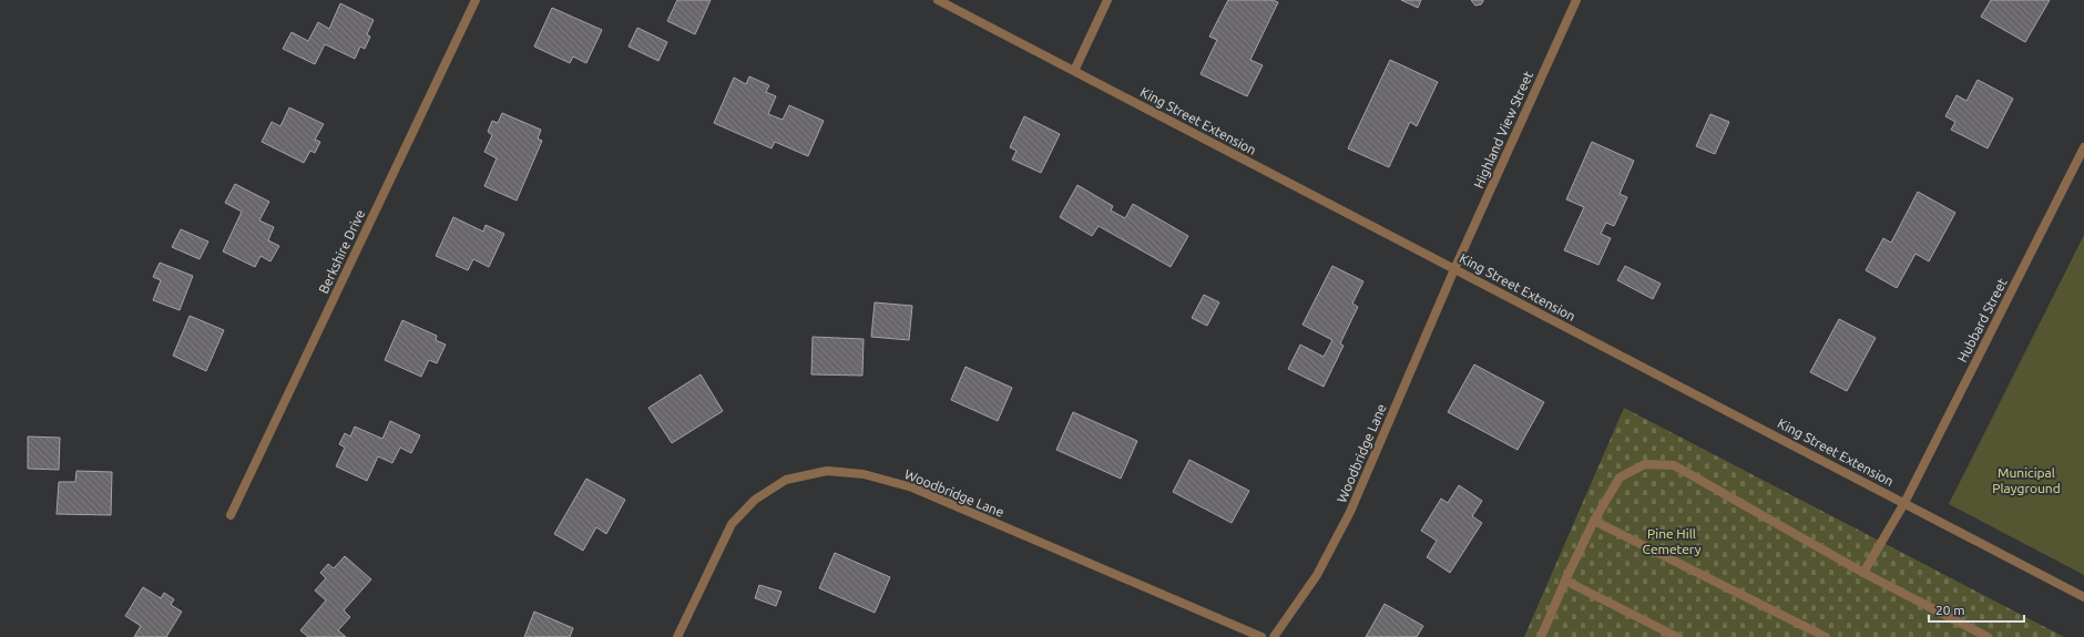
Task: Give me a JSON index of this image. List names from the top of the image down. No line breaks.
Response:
{"streets":{"street":["King Street Extension","Highland View Street","Berkshire Drive","Hubbard Street","Woodbridge Lane"]},"crossings":[["King Street Extension","Highland View Street"],["King Street Extension","Hubbard Street"],["King Street Extension","Woodbridge Lane"],["Highland View Street","Woodbridge Lane"]],"parks":["Municipal Playground","Pine Hill Cemetery"],"scale_bar":"20 m"}
